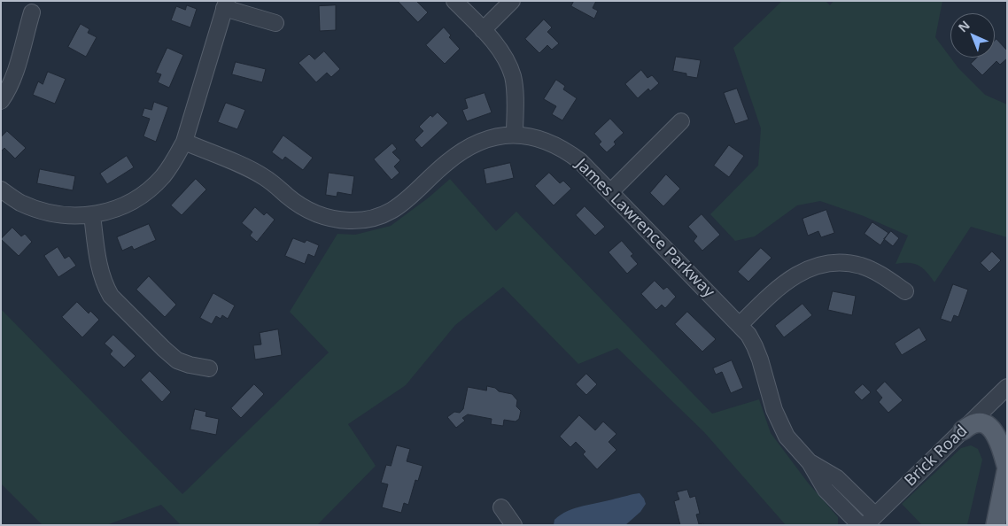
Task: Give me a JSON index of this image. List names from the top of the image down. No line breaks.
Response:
{"streets":{"street":["James Lawrence Parkway","Brick Road"]},"crossings":[["James Lawrence Parkway","Brick Road"]],"north":"top left"}
